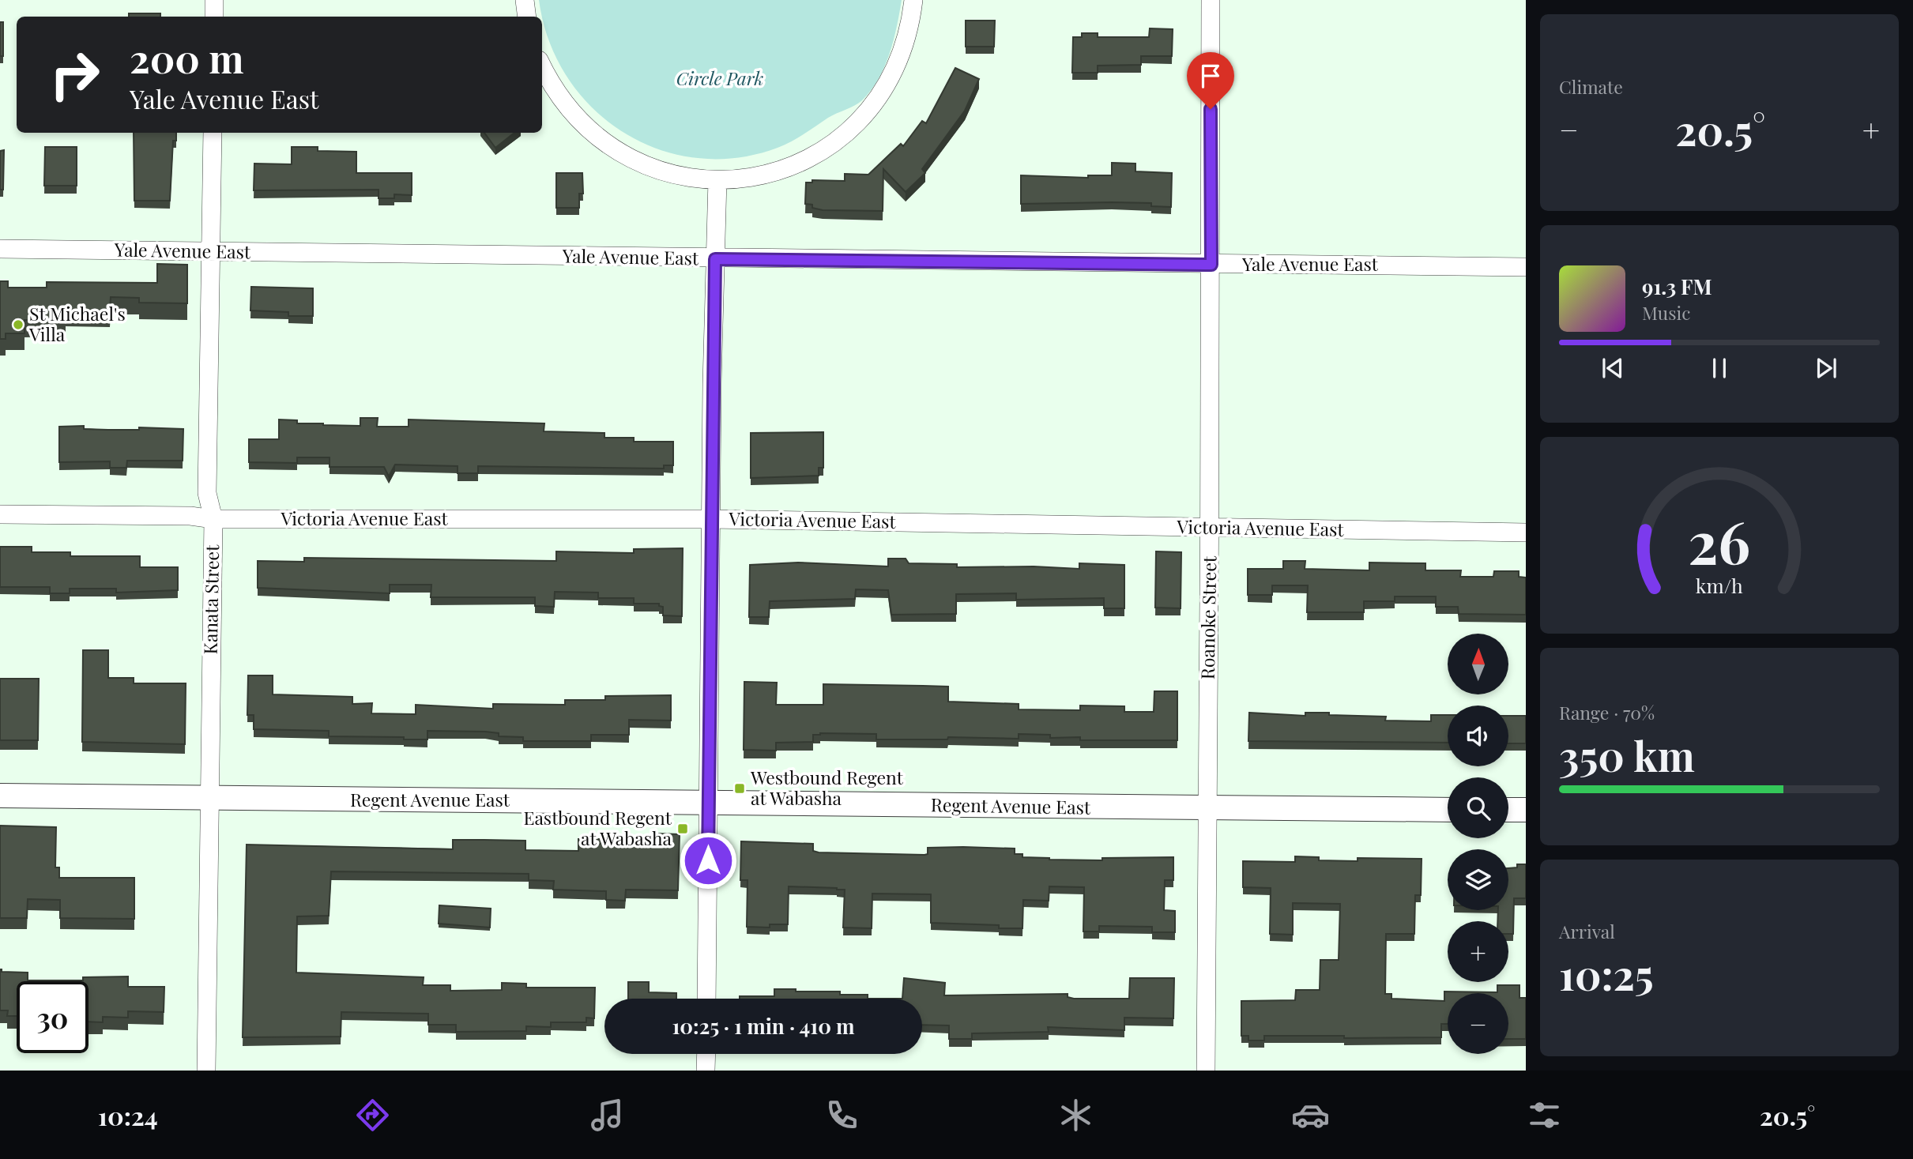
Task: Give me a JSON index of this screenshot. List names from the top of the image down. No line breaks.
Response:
{"streets":{"street":["Yale Avenue East","Victoria Avenue East","Kanata Street","Roanoke Street","Regent Avenue East"]},"crossings":[["Yale Avenue East","Kanata Street"],["Yale Avenue East","Roanoke Street"],["Victoria Avenue East","Kanata Street"],["Victoria Avenue East","Roanoke Street"],["Kanata Street","Regent Avenue East"],["Roanoke Street","Regent Avenue East"]],"parks":["Circle Park"],"places":{"other":["St Michael's Villa"],"transit":["Westbound Regent at Wabasha","Eastbound Regent at Wabasha"]},"north":"top","page":{"tile":["Climate",["Range · 70%","350 km"],["Arrival","10:25"]],"turn":["200 m","Yale Avenue East"],"heat":["−","20.5°","+"],"song":["91.3 FM","Music"],"map_buttons":["+","−"],"limit":"30","trip":"10:25 · 1 min · 410 m","tabs":["10:24","20.5°"],"gauge":["26","km/h"]}}
